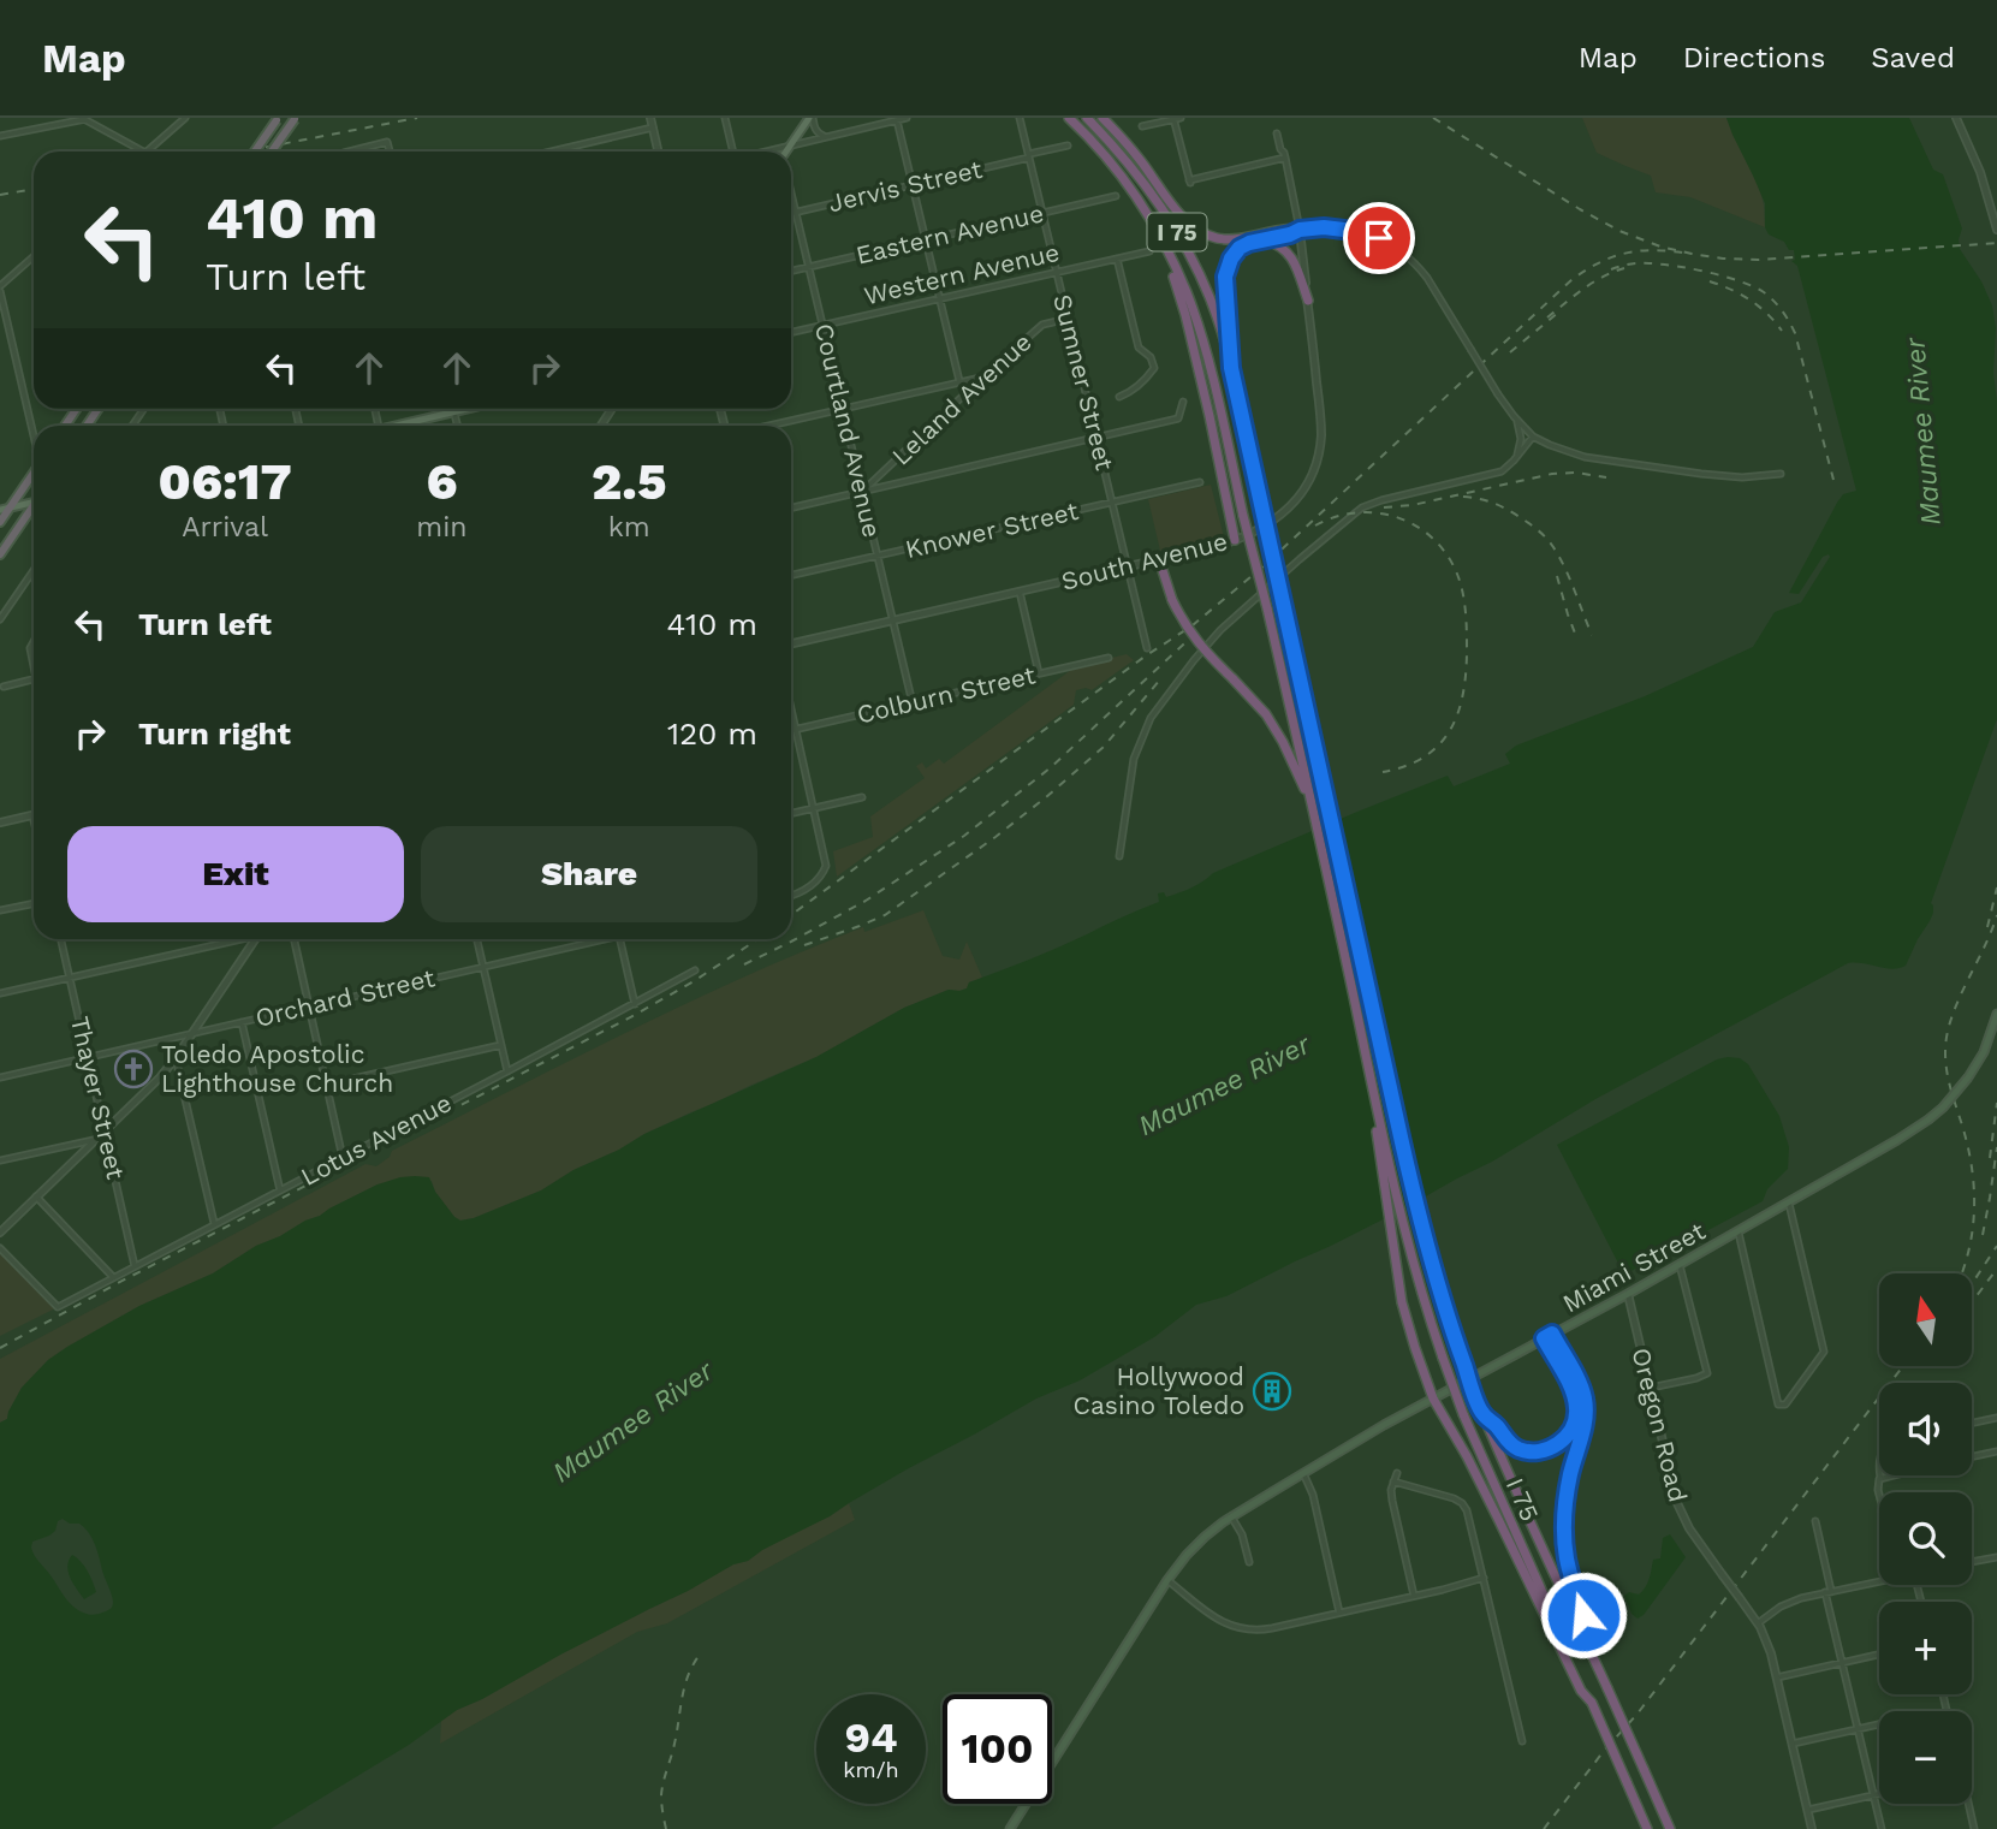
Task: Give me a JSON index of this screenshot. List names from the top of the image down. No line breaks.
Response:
{"streets":{"highway":["I 75"],"main road":["Miami Street"],"street":["Jervis Street","Eastern Avenue","Western Avenue","Sumner Street","Leland Avenue","Courtland Avenue","Knower Street","South Avenue","Colburn Street","Orchard Street","Thayer Street","Lotus Avenue","Oregon Road"]},"crossings":[["Jervis Street","Sumner Street"],["Jervis Street","Courtland Avenue"],["Eastern Avenue","Sumner Street"],["Eastern Avenue","Courtland Avenue"],["Western Avenue","Sumner Street"],["Western Avenue","Courtland Avenue"],["Sumner Street","Leland Avenue"],["Sumner Street","Knower Street"],["Sumner Street","South Avenue"],["Leland Avenue","Courtland Avenue"],["Courtland Avenue","Knower Street"],["Courtland Avenue","South Avenue"],["Courtland Avenue","Colburn Street"],["Orchard Street","Thayer Street"],["Thayer Street","Lotus Avenue"],["Miami Street","Oregon Road"]],"water":["Maumee River"],"places":{"church":["Toledo Apostolic Lighthouse Church"],"building":["Hollywood Casino Toledo"]},"north":"top","page":{"header":"Map","nav":["Map","Directions","Saved"],"turn":["410 m","Turn left"],"eta":["06:17","Arrival","6","min","2.5","km"],"list":[{"name":"Turn left","value":"410 m"},{"name":"Turn right","value":"120 m"}],"buttons":["Exit","Share"],"map_buttons":["+","−"],"speed":"94 km/h","limit":"100"}}
